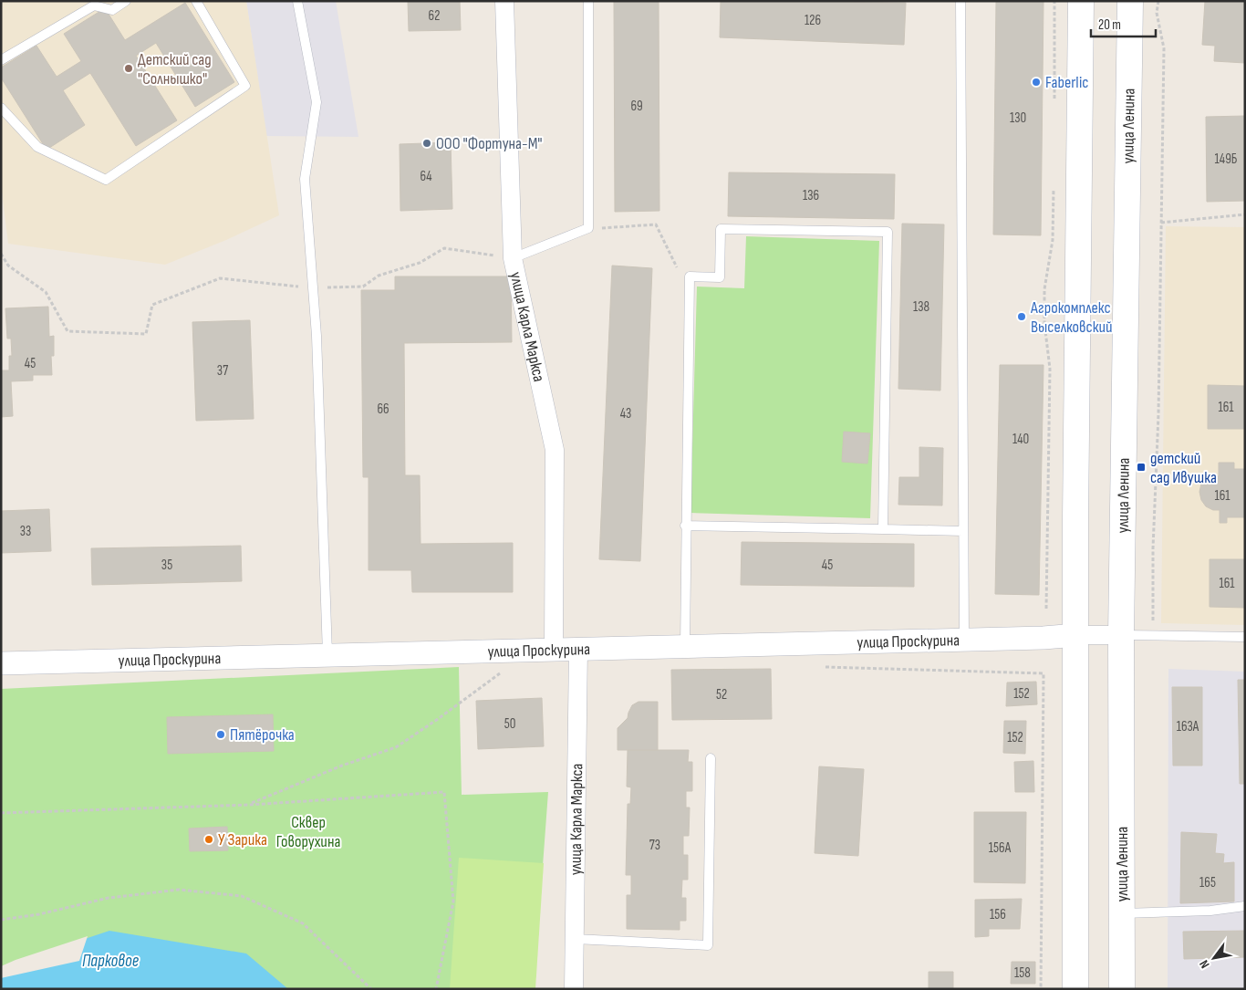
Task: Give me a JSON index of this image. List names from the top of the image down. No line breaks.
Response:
{"streets":{"main road":["улица Ленина"],"street":["улица Карла Маркса","улица Проскурина"]},"crossings":[["улица Карла Маркса","улица Проскурина"]],"water":["Парковое"],"parks":["Сквер Говорухина"],"places":{"other":["Детский сад \"Солнышко\"","Faberlic","ООО \"Фортуна-М\"","Агрокомплекс Выселковский","Пятёрочка","У Зарика"],"transit":["детский сад Ивушка"]},"house_numbers":["62","126","69","130","149Б","64","136","138","45","37","161","66","43","140","161","33","35","45","161","152","52","50","163А","152","73","156А","165","156","158"],"scale_bar":"20 m","north":"bottom left"}
